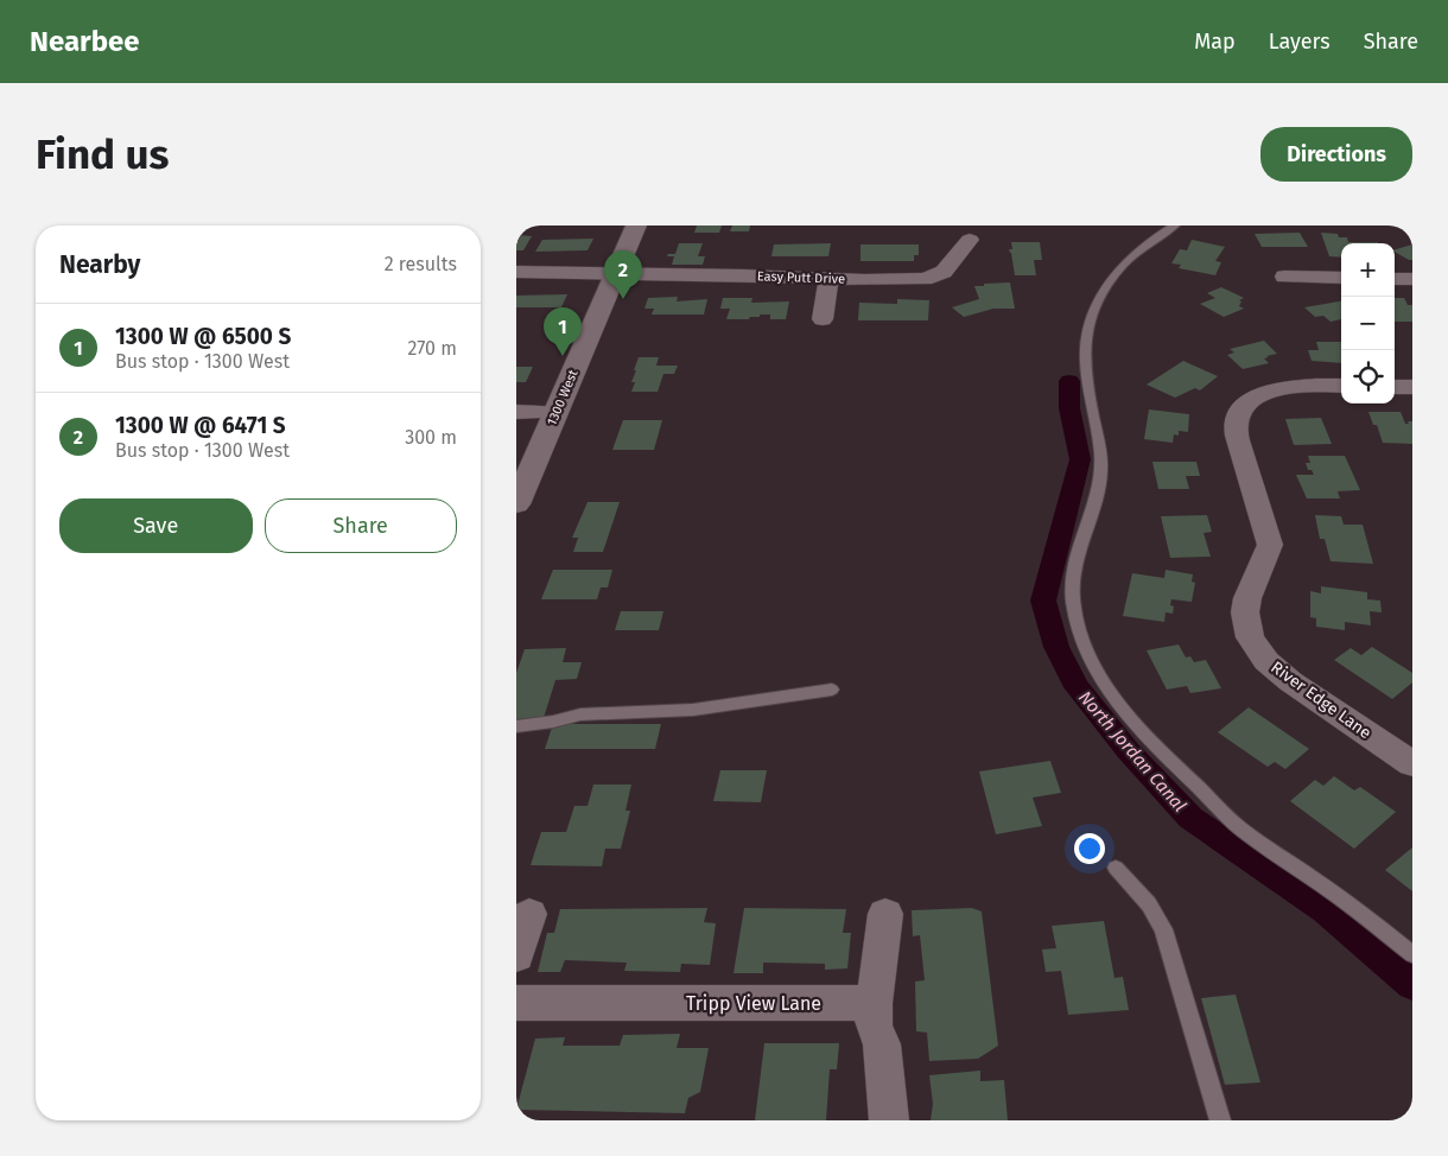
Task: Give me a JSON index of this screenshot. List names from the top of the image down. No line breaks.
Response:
{"streets":{"street":["Easy Putt Drive","1300 West","River Edge Lane","Tripp View Lane"]},"crossings":[["Easy Putt Drive","1300 West"]],"water":["North Jordan Canal"],"page":{"header":"Nearbee","nav":["Map","Layers","Share"],"buttons":["Directions",["Save","Share"]],"title":"Find us","heading":["Nearby","2 results"],"map_buttons":["+","−"],"pins":["2","1"],"list":[{"mark":"1","name":"1300 W @ 6500 S","note":"Bus stop · 1300 West","value":"270 m"},{"mark":"2","name":"1300 W @ 6471 S","note":"Bus stop · 1300 West","value":"300 m"}]}}
